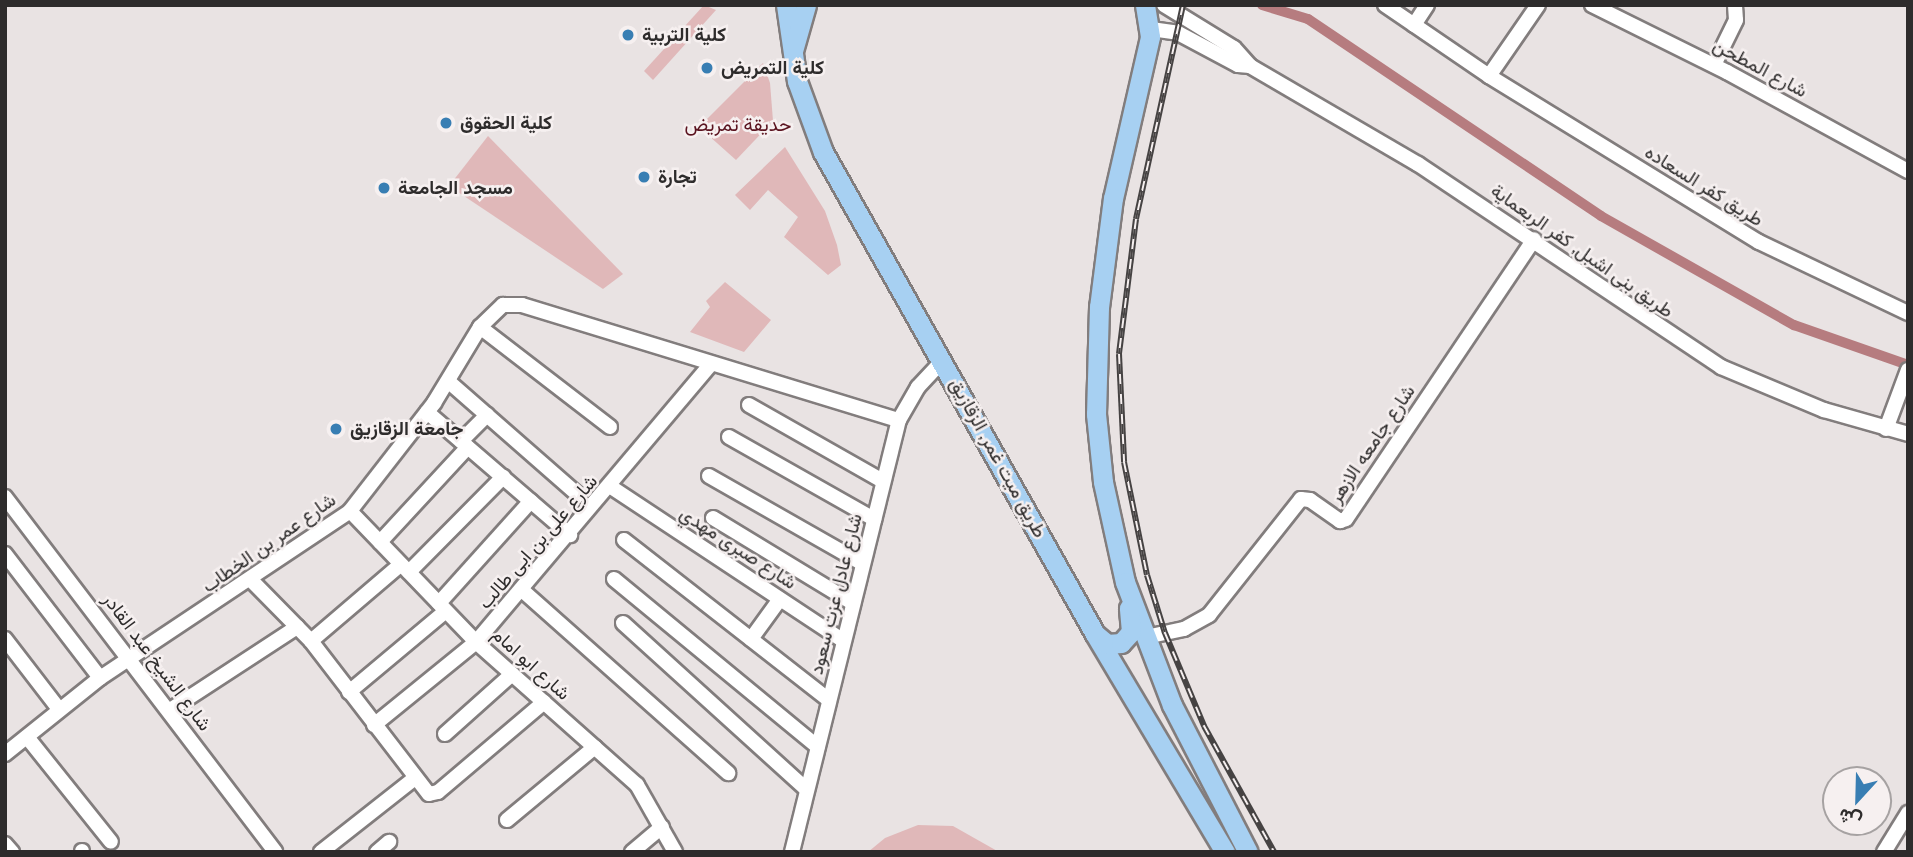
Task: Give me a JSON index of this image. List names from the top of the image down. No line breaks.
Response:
{"streets":{"highway":["طريق ميت غمر, الزقازيق"],"street":["شارع المطحن","طريق كفر السعاده","طريق بنى اشبل, كفر الربعماية","شارع جامعه الازهر","شارع على بن ابى طالب","شارع عمر بن الخطاب","شارع صبرى مهدي","شارع عادل عزت سعود","شارع الشيخ عبد القادر","شارع ابو امام"]},"crossings":[["طريق بنى اشبل, كفر الربعماية","شارع جامعه الازهر"],["طريق ميت غمر, الزقازيق","شارع عادل عزت سعود"],["شارع على بن ابى طالب","شارع عمر بن الخطاب"],["شارع على بن ابى طالب","شارع صبرى مهدي"],["شارع على بن ابى طالب","شارع ابو امام"],["شارع عمر بن الخطاب","شارع عادل عزت سعود"],["شارع عمر بن الخطاب","شارع الشيخ عبد القادر"],["شارع عمر بن الخطاب","شارع ابو امام"],["شارع صبرى مهدي","شارع عادل عزت سعود"]],"parks":["حديقة تمريض"],"places":["كلية التربية","كلية التمريض","كلية الحقوق","تجارة","مسجد الجامعة","جامعة الزقازيق"],"north":"bottom"}
